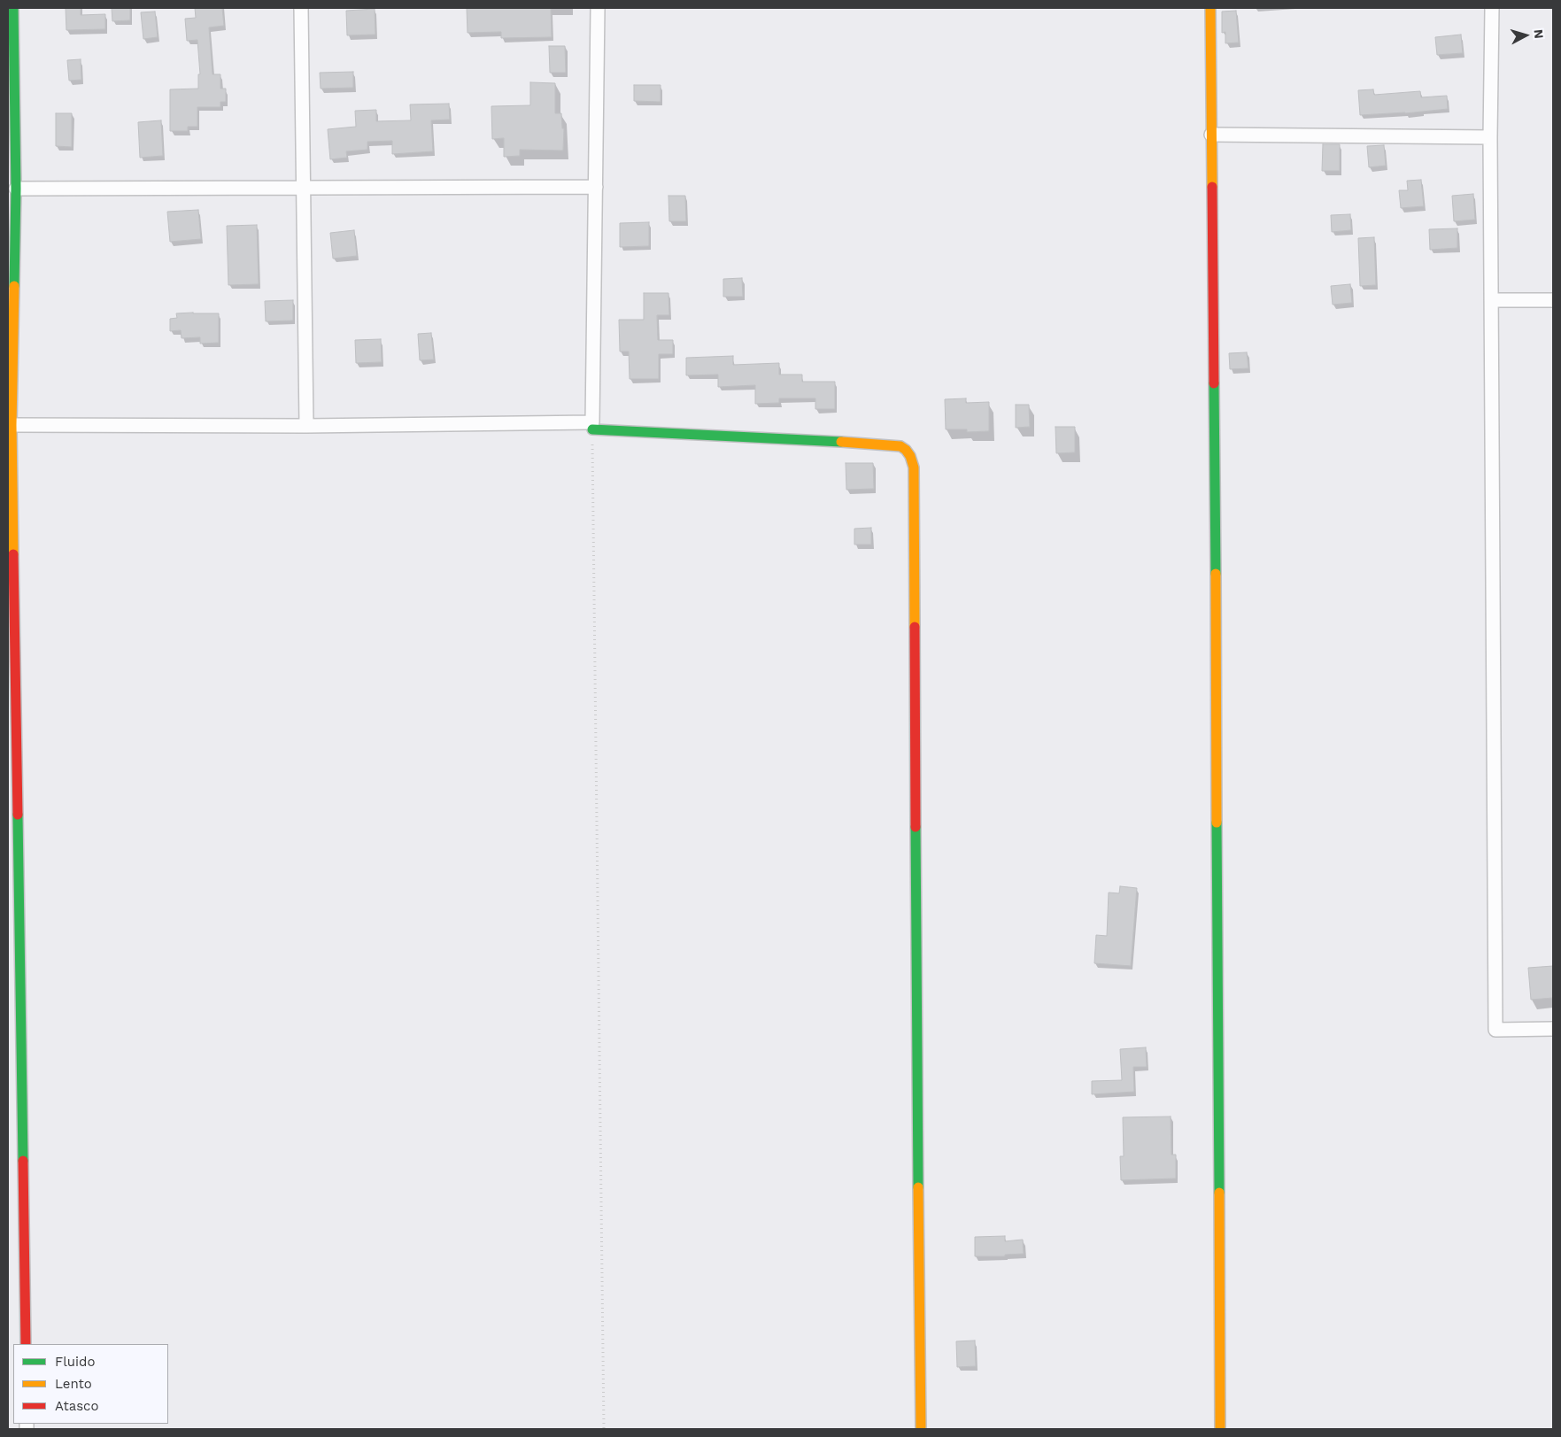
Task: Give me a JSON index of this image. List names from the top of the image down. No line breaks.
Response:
{"legend":["Fluido","Lento","Atasco"],"north":"right"}
